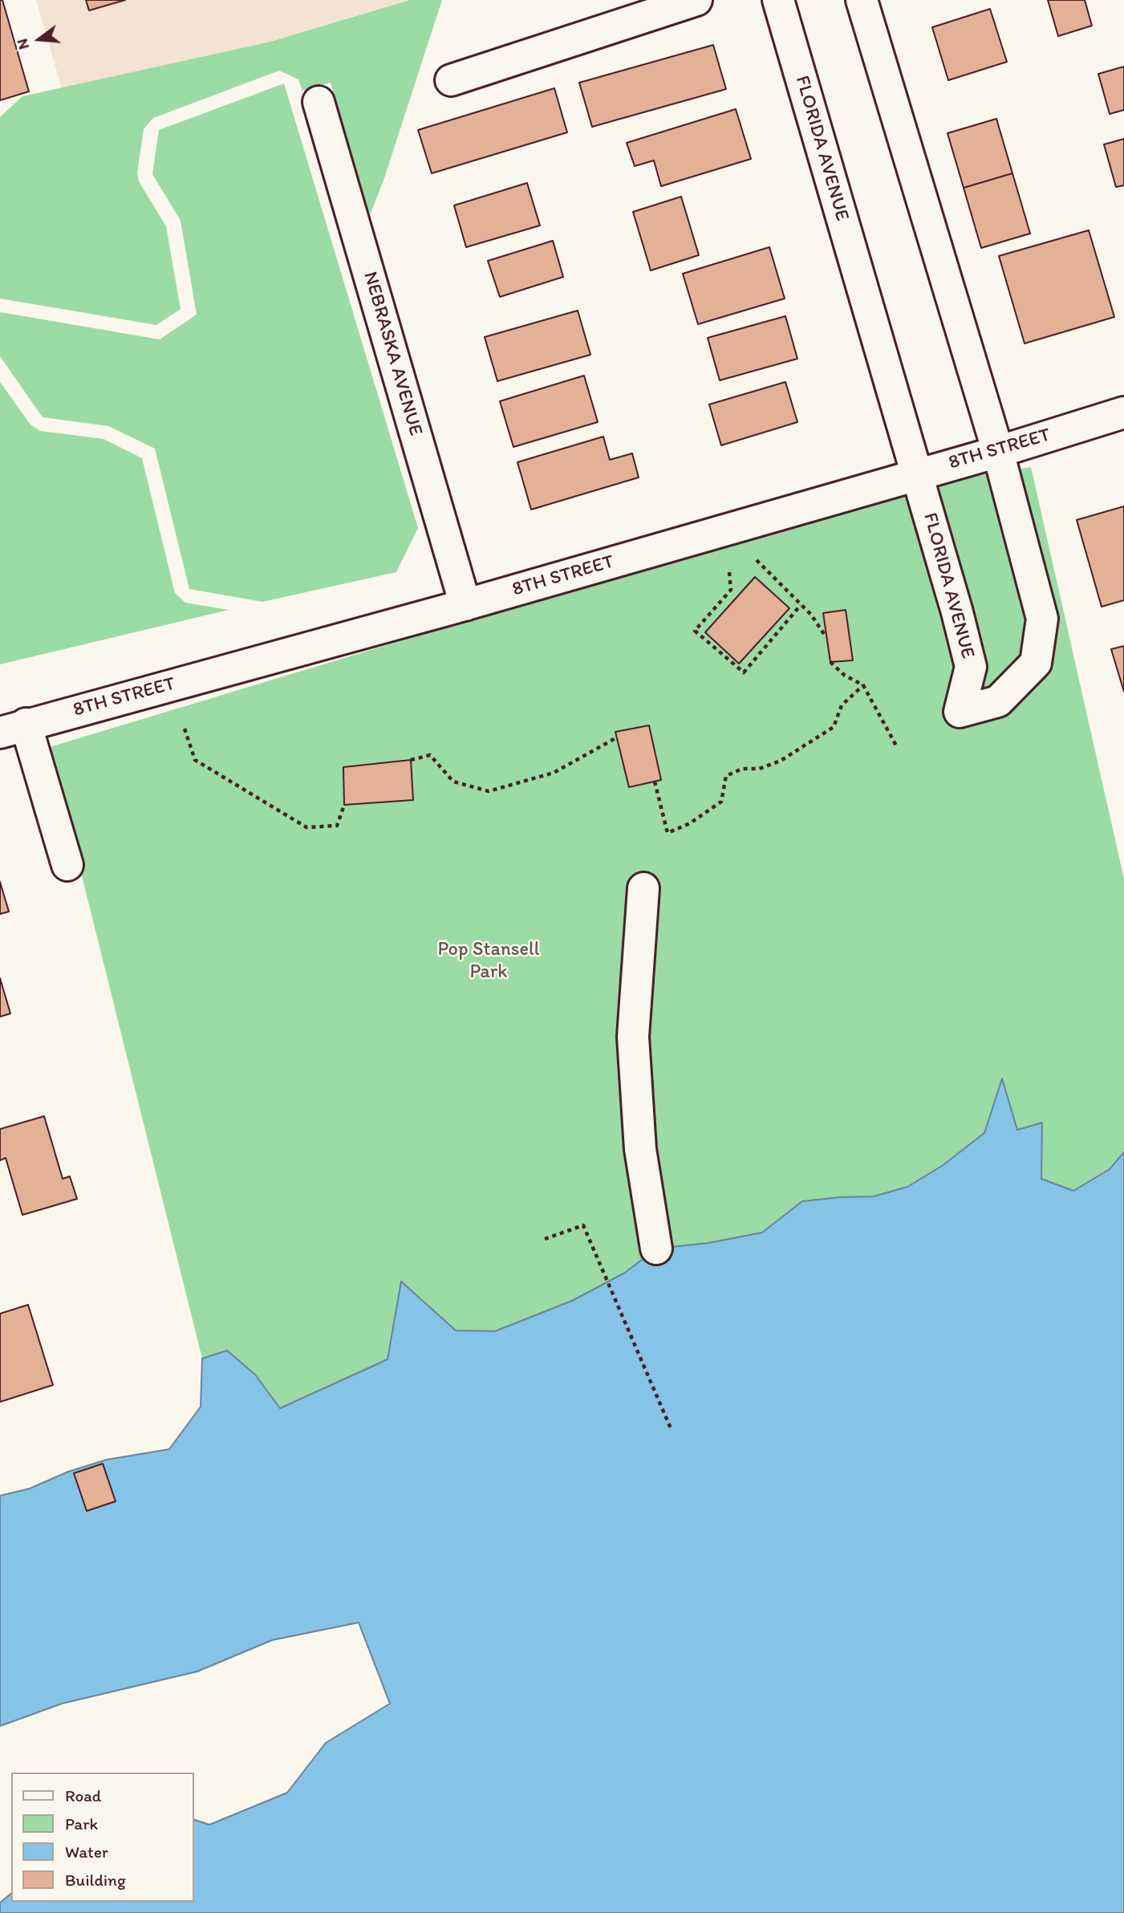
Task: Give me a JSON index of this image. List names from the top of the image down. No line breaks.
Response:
{"streets":{"street":["FLORIDA AVENUE","NEBRASKA AVENUE","8TH STREET"]},"crossings":[["FLORIDA AVENUE","8TH STREET"],["NEBRASKA AVENUE","8TH STREET"]],"parks":["Pop Stansell Park"],"legend":["Road","Park","Water","Building"],"north":"left"}
